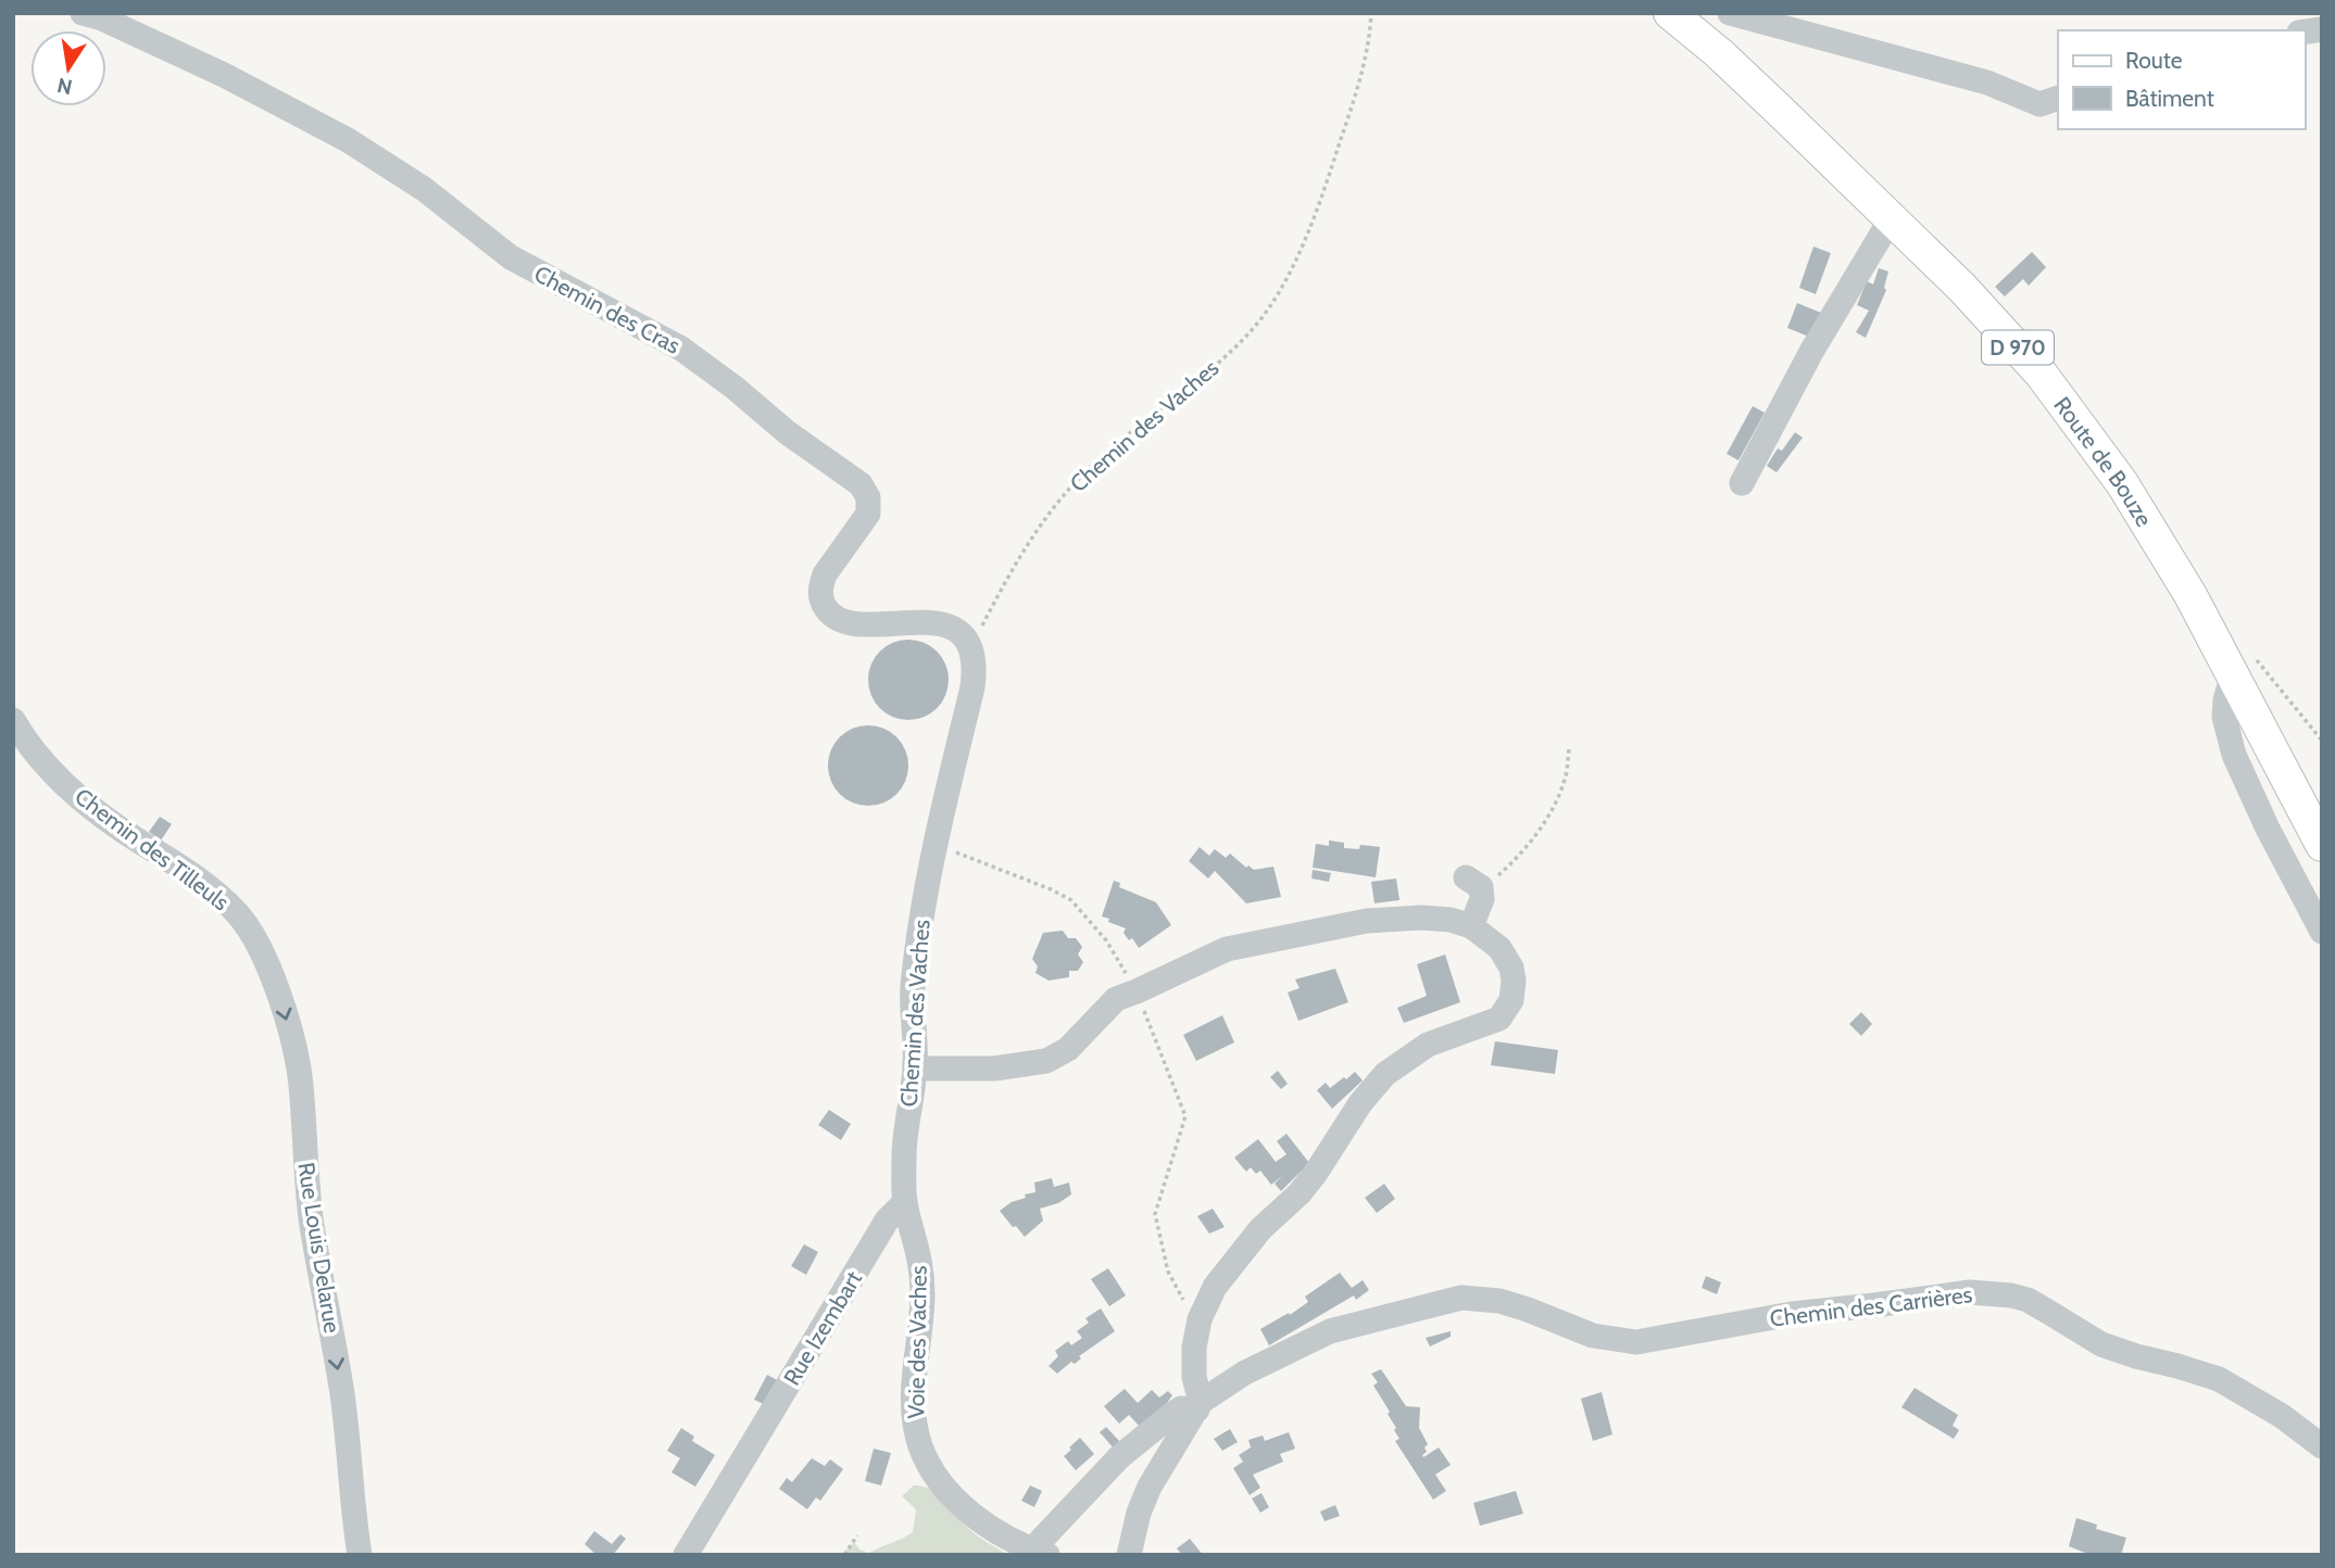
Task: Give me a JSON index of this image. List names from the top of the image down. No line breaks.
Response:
{"streets":{"main road":["D 970","Route de Bouze"],"street":["Chemin des Cras","Chemin des Vaches","Chemin des Tilleuls","Rue Louis Delarue","Chemin des Carrières","Rue Izembart","Voie des Vaches"]},"crossings":[["Chemin des Cras","Chemin des Vaches"],["Chemin des Vaches","Rue Izembart"],["Chemin des Vaches","Voie des Vaches"],["Chemin des Tilleuls","Rue Louis Delarue"],["Rue Izembart","Voie des Vaches"]],"one_way":["Rue Louis Delarue"],"legend":["Route","Bâtiment"],"north":"bottom"}
